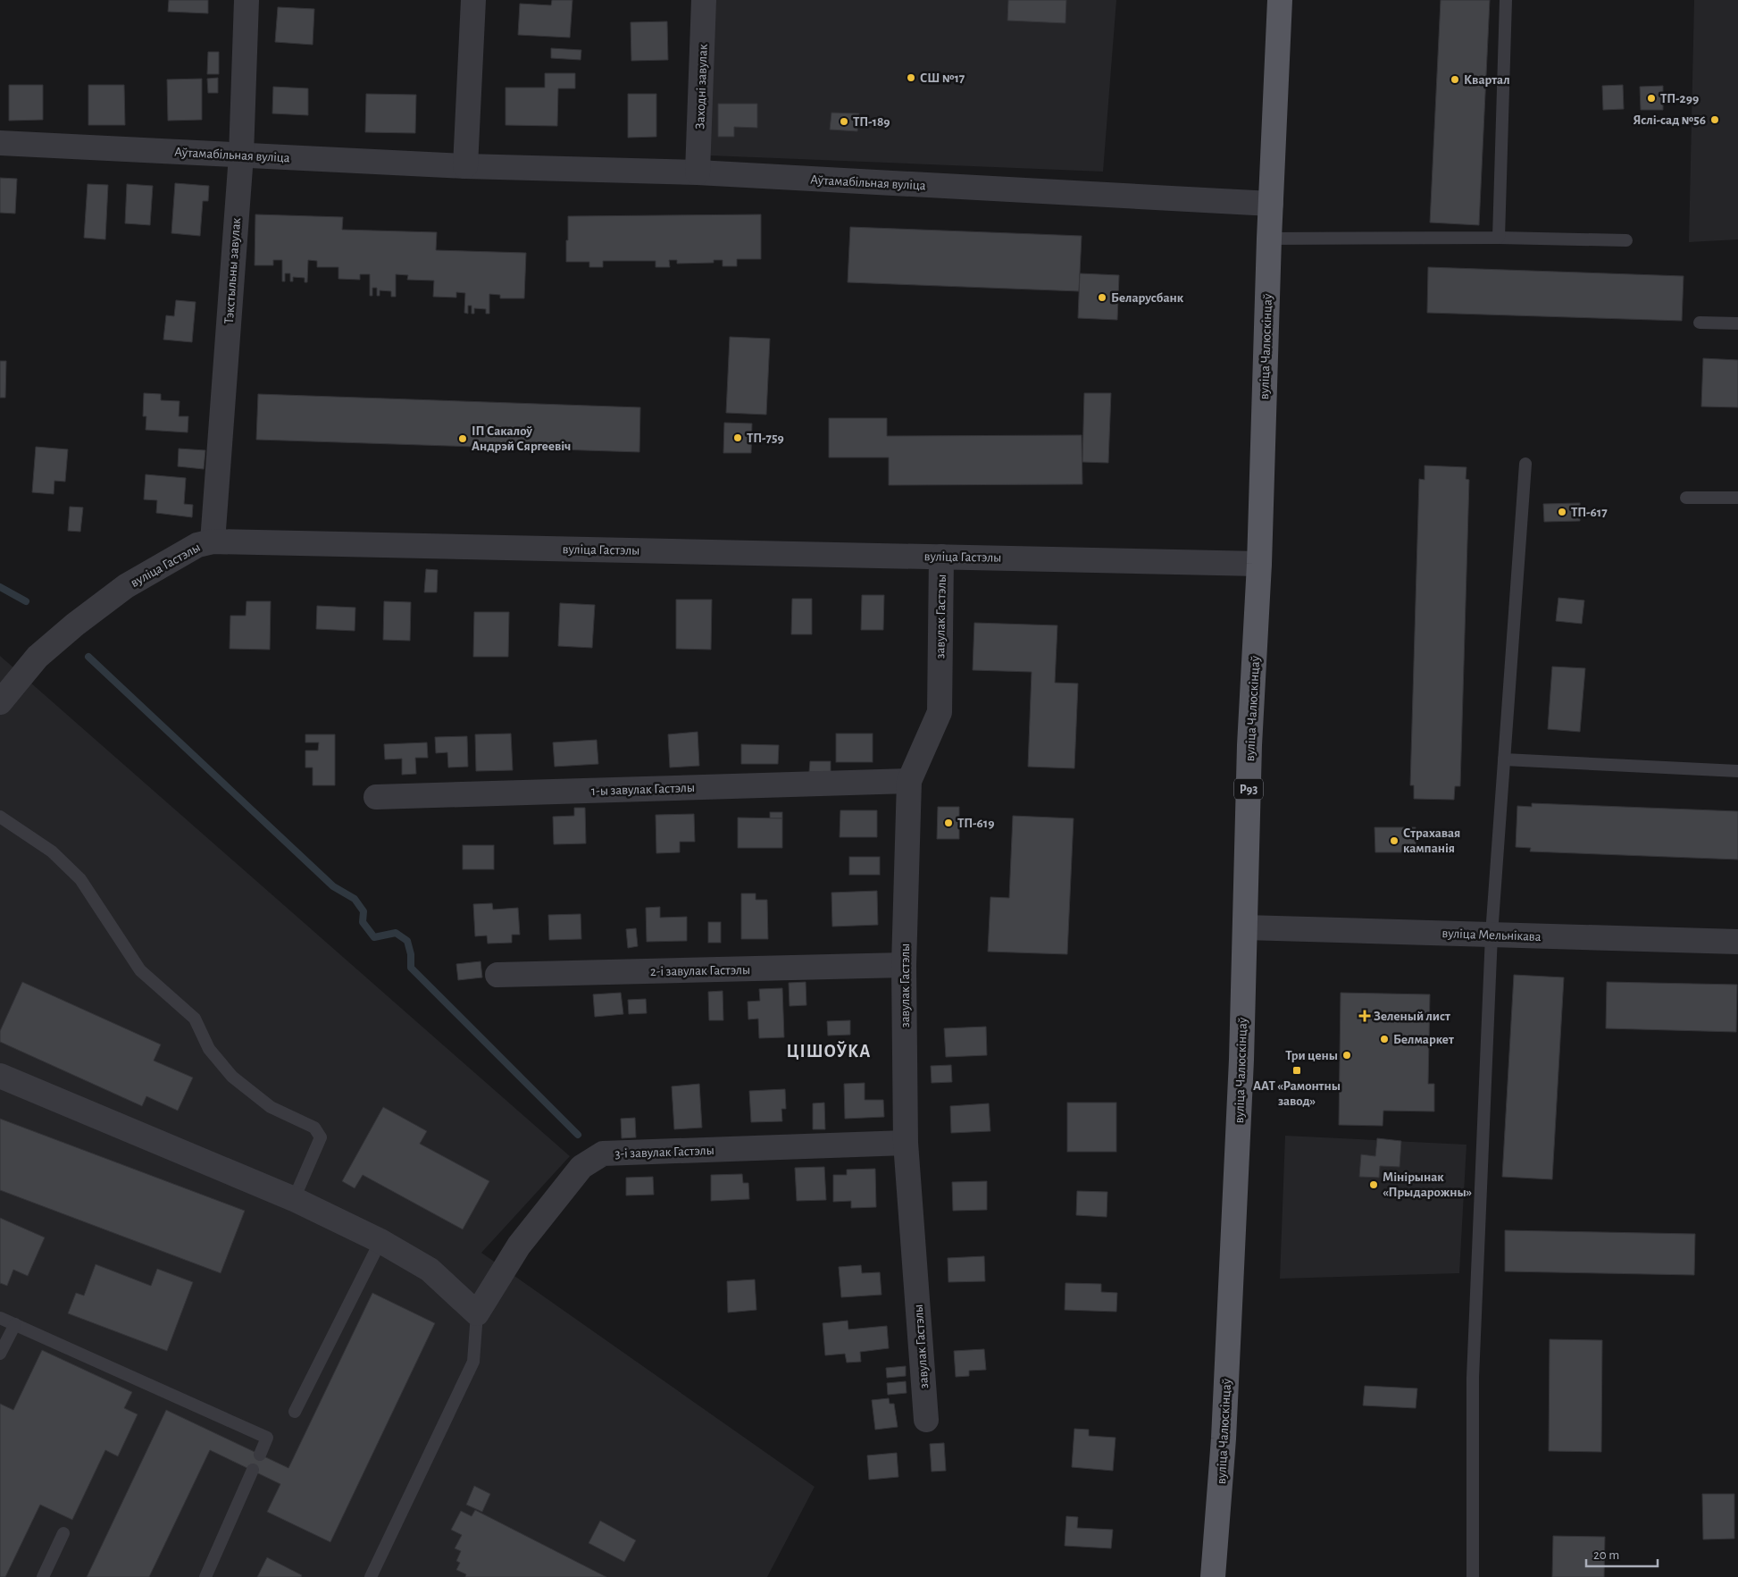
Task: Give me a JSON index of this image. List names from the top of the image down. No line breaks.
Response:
{"streets":{"main road":["вуліца Чалюскінцаў","Р93"],"street":["Заходні завулак","Аўтамабільная вуліца","Тэкстыльны завулак","вуліца Гастэлы","завулак Гастэлы","1-ы завулак Гастэлы","вуліца Мельнікава","2-і завулак Гастэлы","3-і завулак Гастэлы"]},"crossings":[["Заходні завулак","Аўтамабільная вуліца"],["Аўтамабільная вуліца","Тэкстыльны завулак"],["Аўтамабільная вуліца","вуліца Чалюскінцаў"],["Тэкстыльны завулак","вуліца Гастэлы"],["вуліца Чалюскінцаў","вуліца Гастэлы"],["вуліца Чалюскінцаў","вуліца Мельнікава"],["вуліца Гастэлы","завулак Гастэлы"],["завулак Гастэлы","1-ы завулак Гастэлы"],["завулак Гастэлы","2-і завулак Гастэлы"],["завулак Гастэлы","3-і завулак Гастэлы"]],"districts":["ЦІШОЎКА"],"places":{"other":["СШ №17","Квартал","ТП-299","Яслі-сад №56","ТП-189","Беларусбанк","ТП-759","ІП Сакалоў Андрэй Сяргеевіч","ТП-617","ТП-619","Страхавая кампанія","Белмаркет","Три цены","Мінірынак «Прыдарожны»"],"health":["Зеленый лист"],"transit":["ААТ «Рамонтны завод»"]},"scale_bar":"20 m"}
